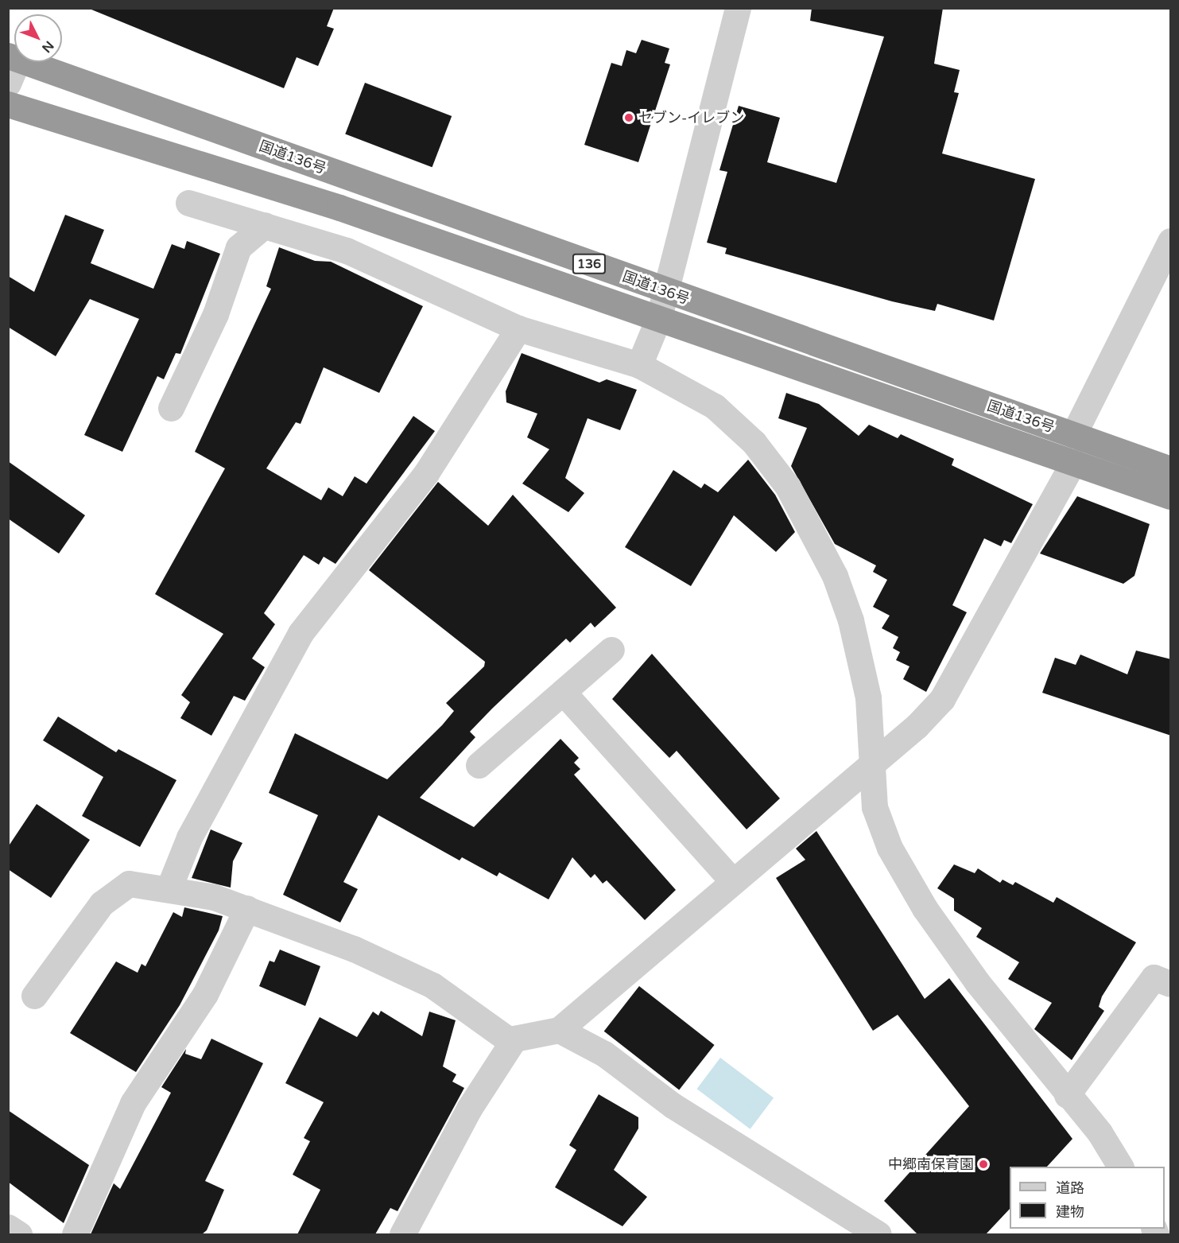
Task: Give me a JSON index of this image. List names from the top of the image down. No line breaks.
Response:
{"streets":{"highway":["国道136号","136"]},"places":["セブン-イレブン","中郷南保育園"],"legend":["道路","建物"],"north":"bottom right"}
